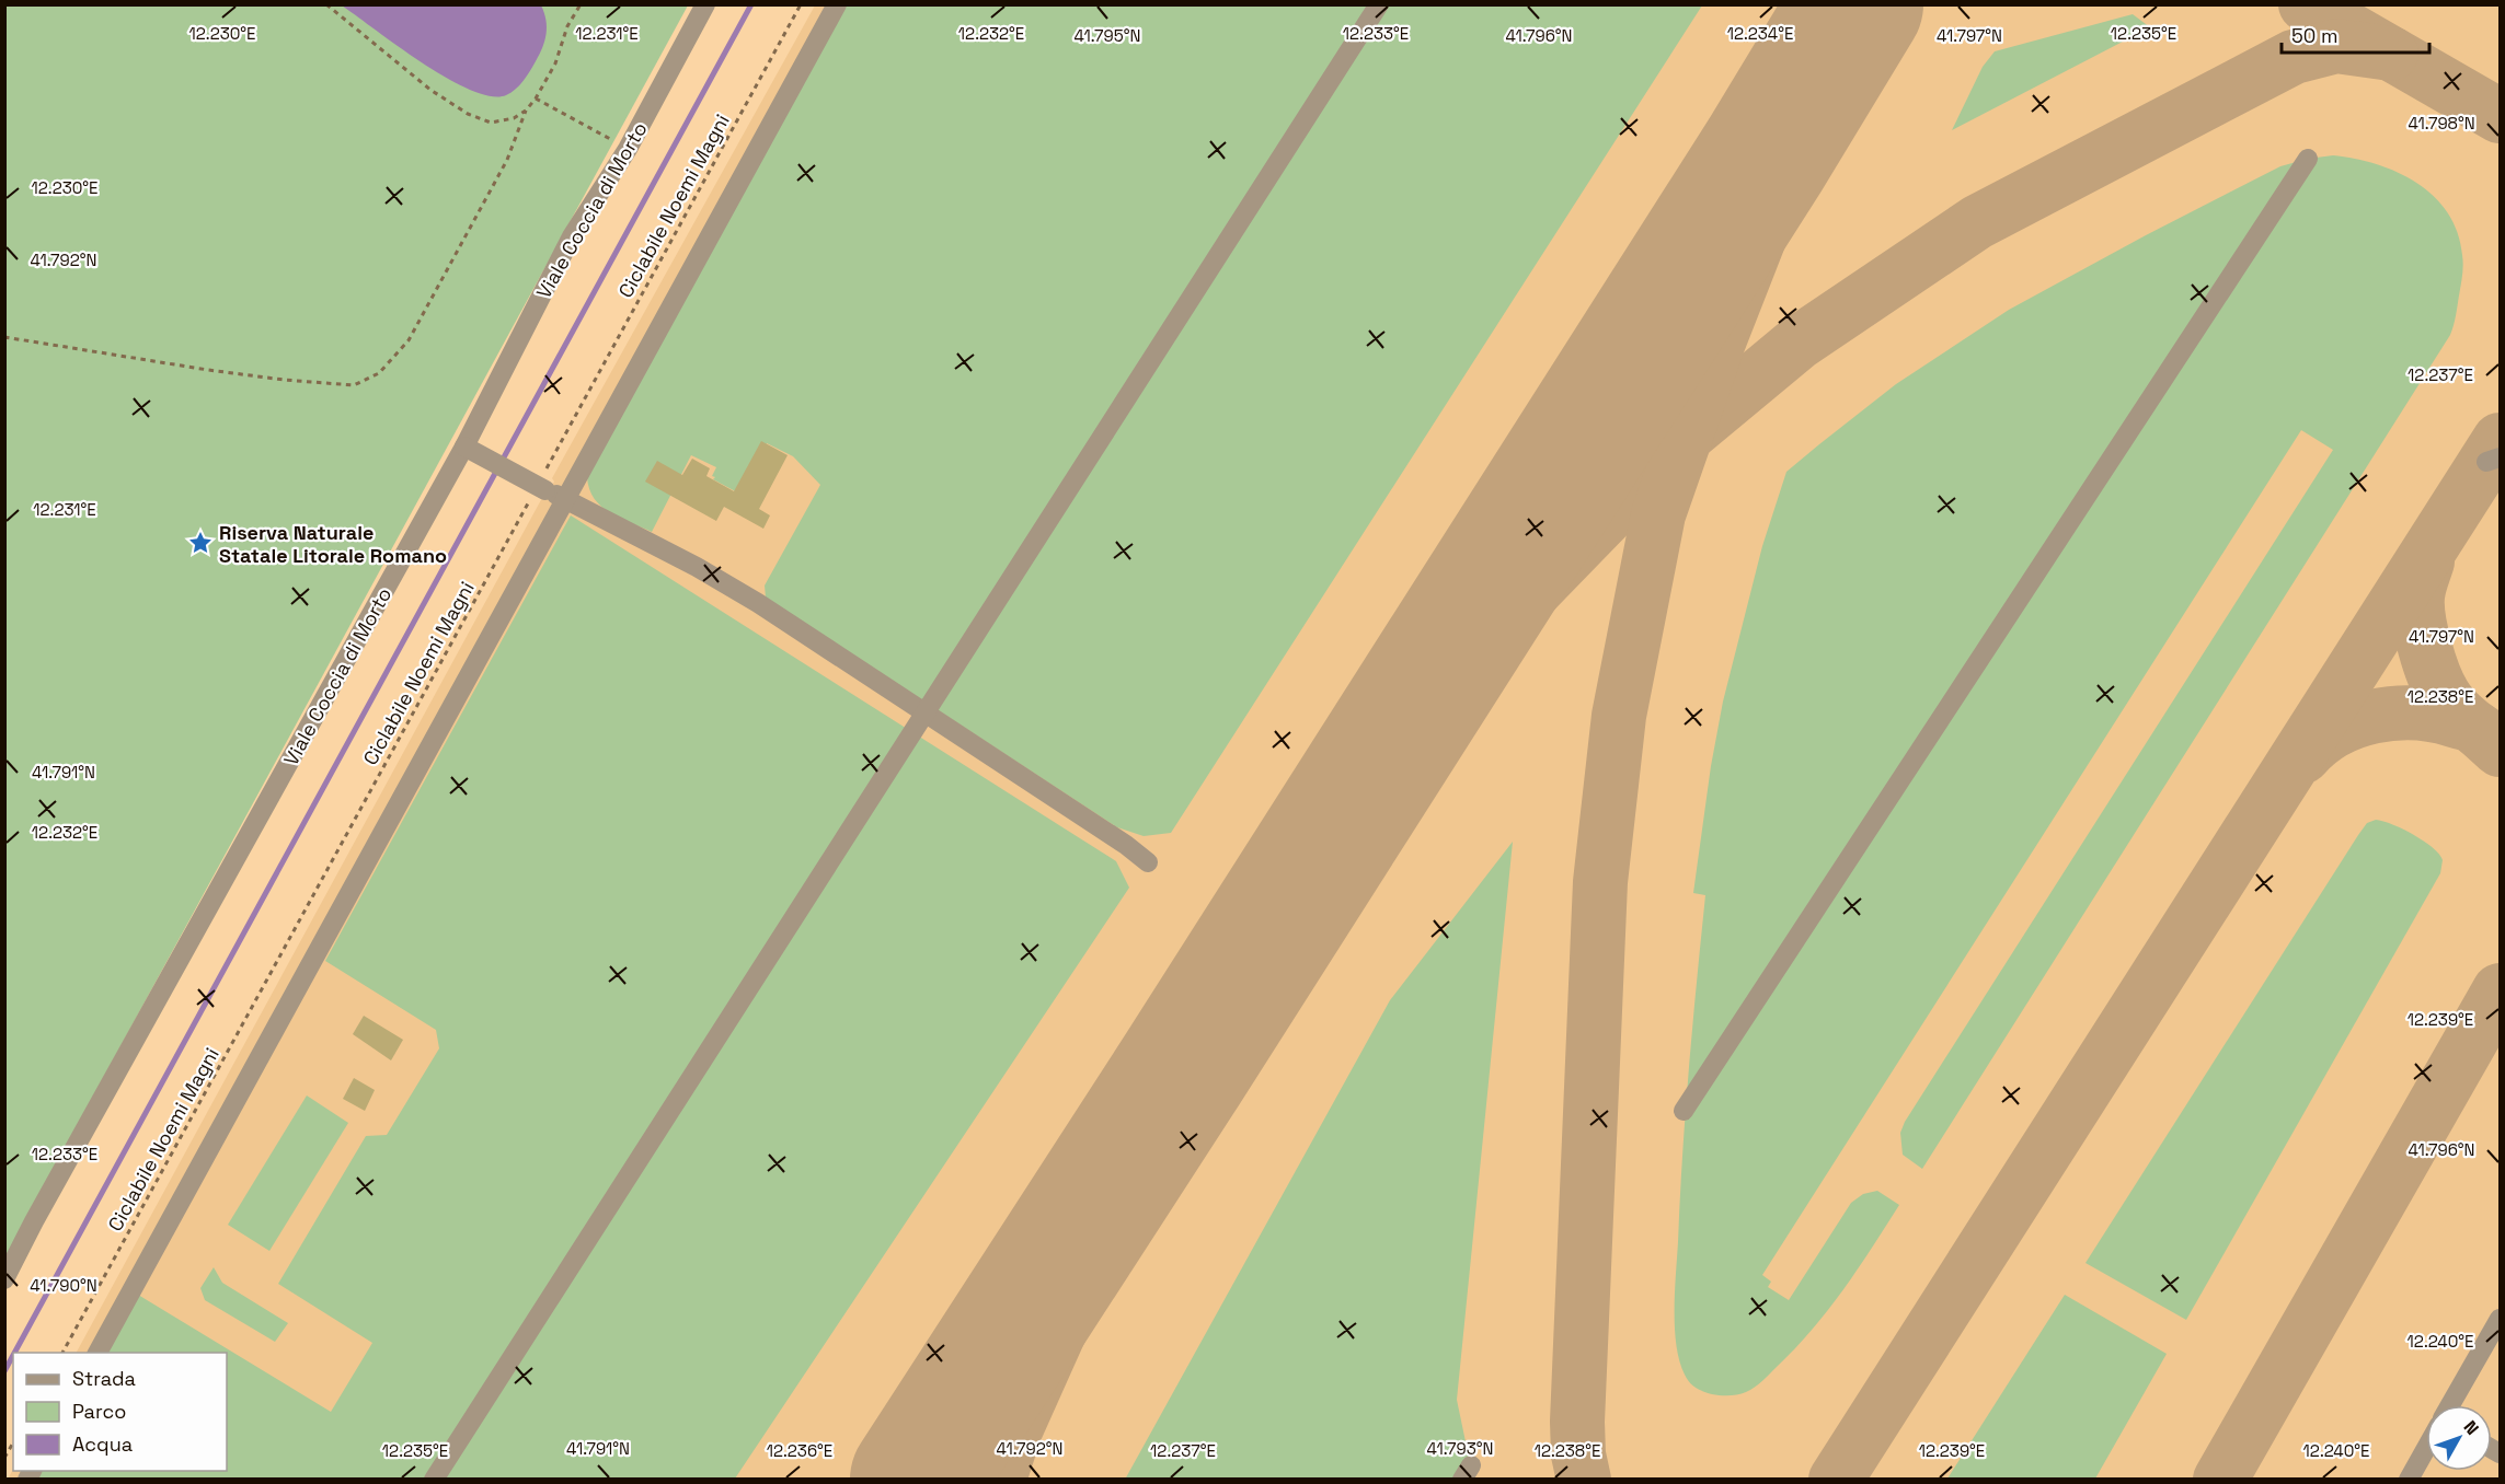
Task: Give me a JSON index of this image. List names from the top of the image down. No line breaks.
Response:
{"streets":{"street":["Viale Coccia di Morto"],"path":["Ciclabile Noemi Magni"]},"places":{"place":["Riserva Naturale Statale Litorale Romano"]},"legend":["Strada","Parco","Acqua"],"scale_bar":"50 m","north":"top right","coordinates":["12.230°E","12.231°E","12.232°E","12.233°E","12.234°E","12.235°E","41.795°N","41.796°N","41.797°N","41.798°N","41.792°N","12.237°E","12.238°E","41.791°N","12.239°E","41.790°N","12.240°E","41.793°N","12.236°E"]}
